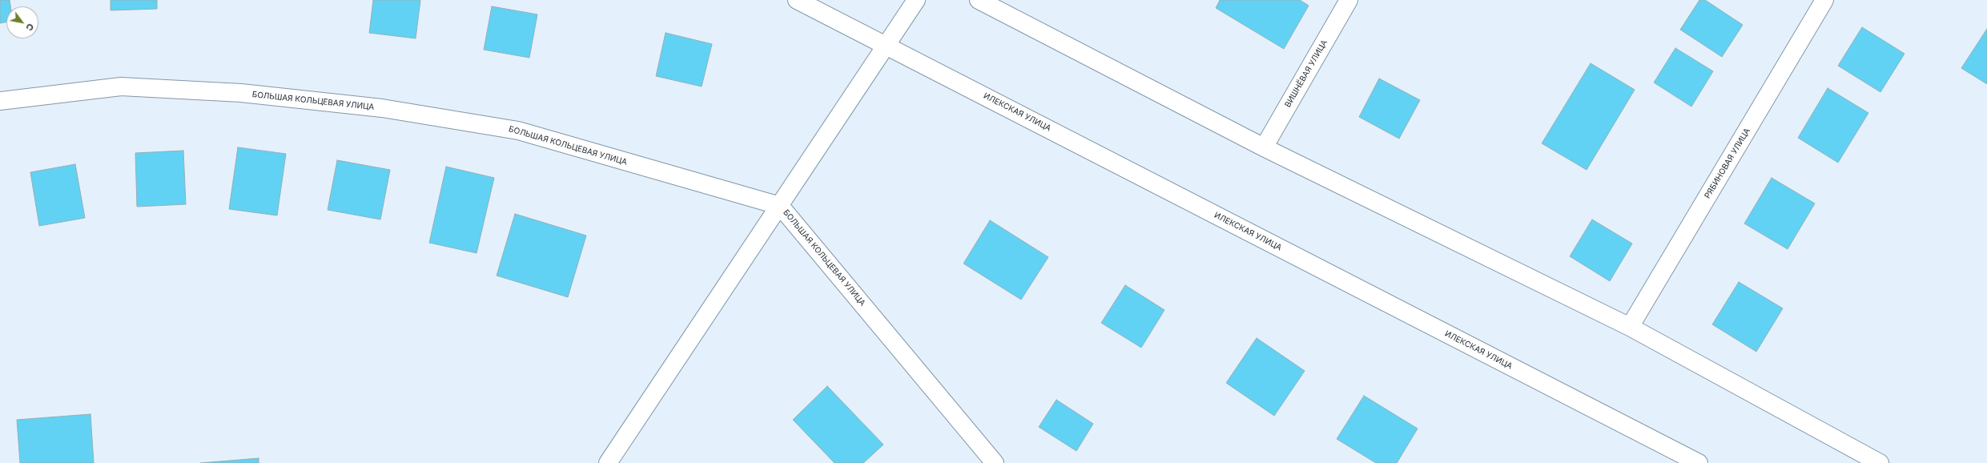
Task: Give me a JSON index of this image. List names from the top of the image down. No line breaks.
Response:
{"streets":{"street":["ВИШНЁВАЯ УЛИЦА","БОЛЬШАЯ КОЛЬЦЕВАЯ УЛИЦА","ИЛЕКСКАЯ УЛИЦА","РЯБИНОВАЯ УЛИЦА"]},"north":"bottom right"}
